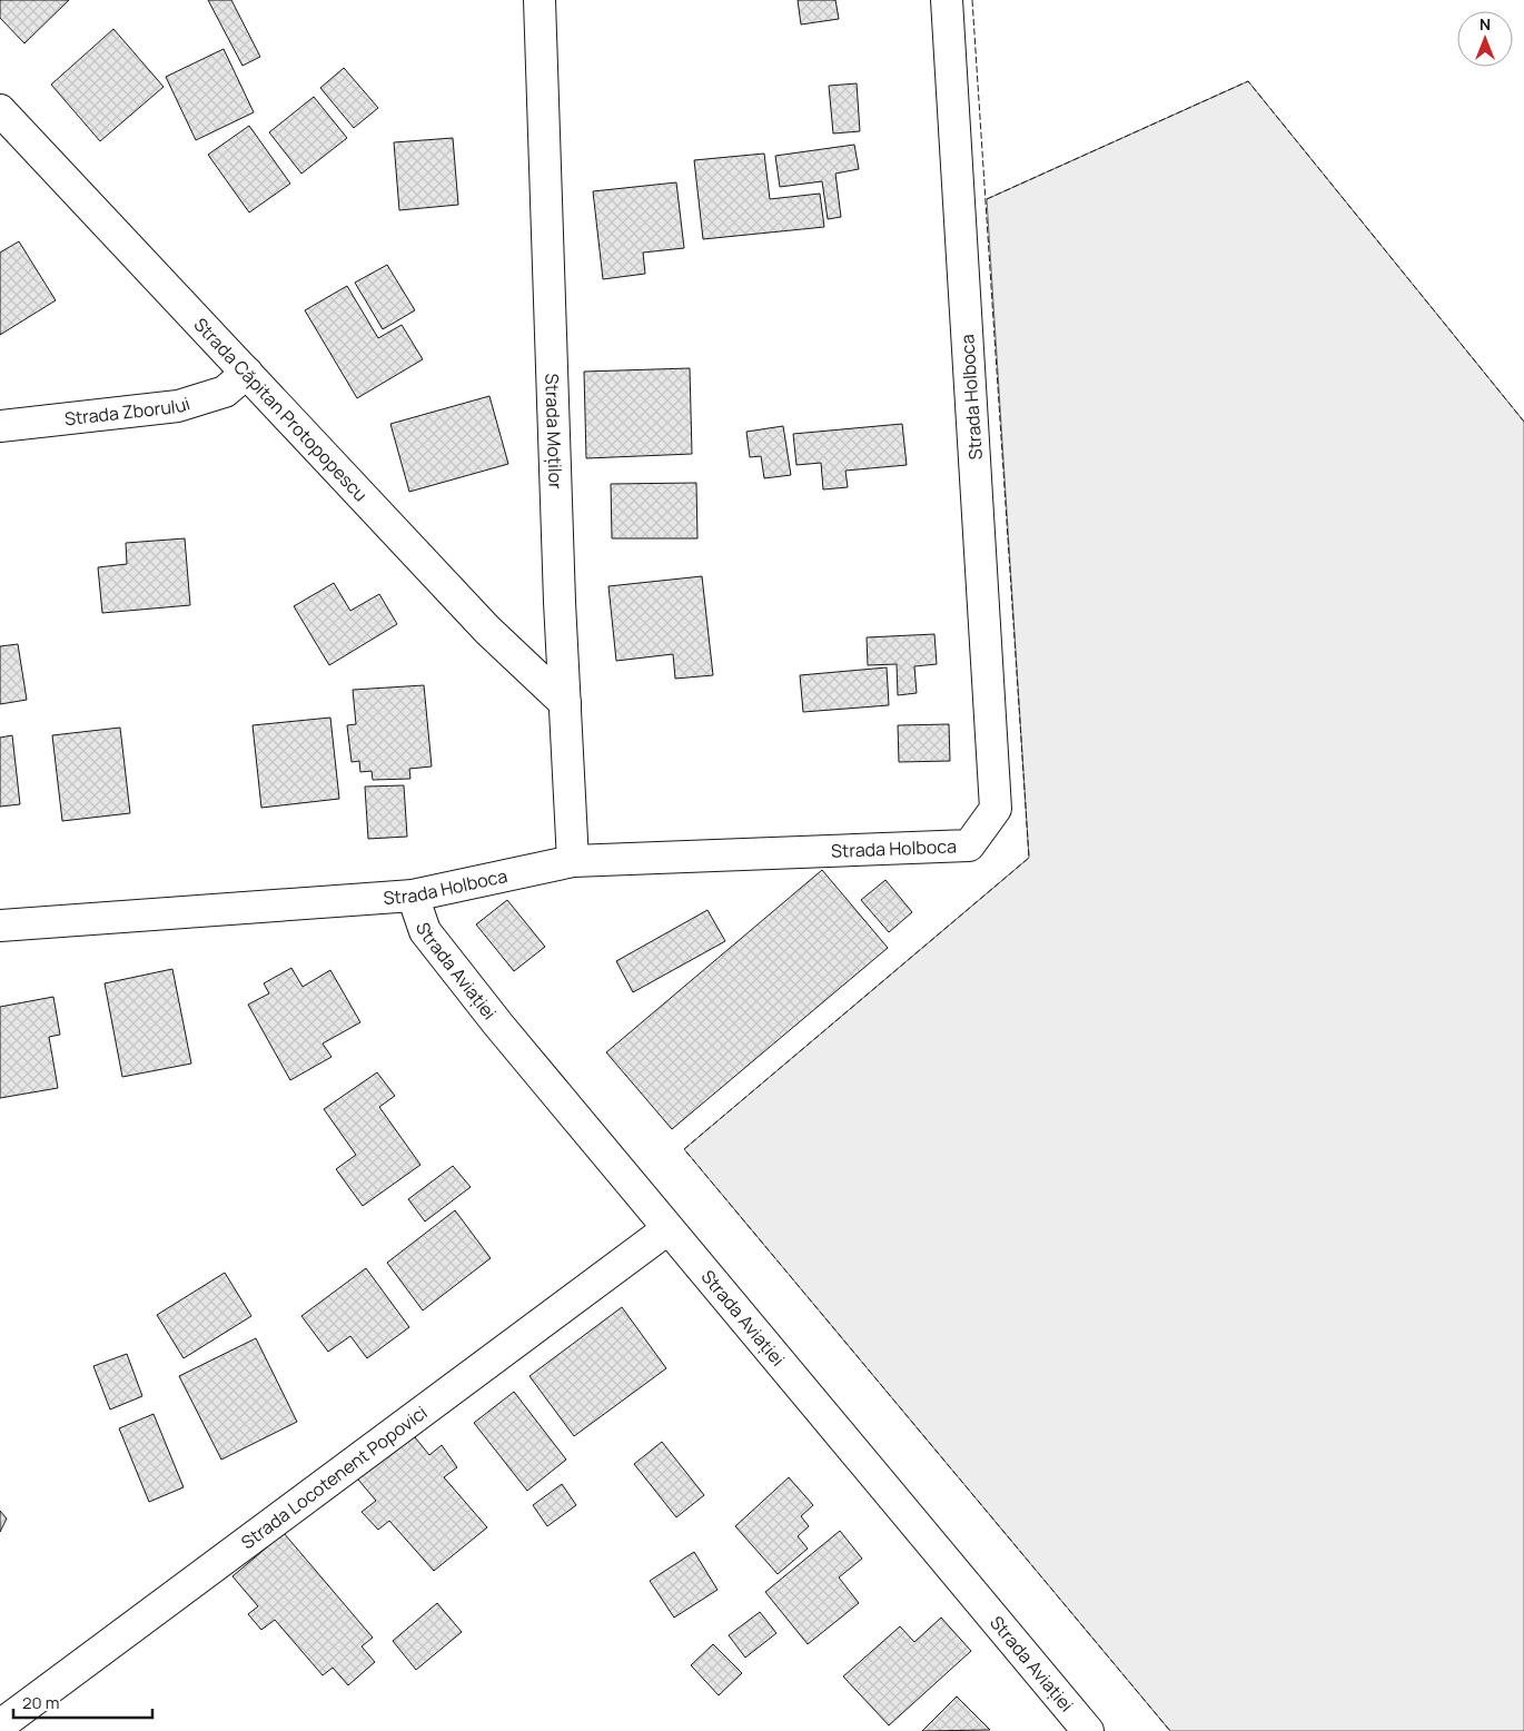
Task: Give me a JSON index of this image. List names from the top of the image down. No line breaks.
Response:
{"streets":{"street":["Strada Holboca","Strada Zborului","Strada Căpitan Protopopescu","Strada Moților","Strada Aviației","Strada Locotenent Popovici"]},"crossings":[["Strada Holboca","Strada Moților"],["Strada Holboca","Strada Aviației"],["Strada Zborului","Strada Căpitan Protopopescu"],["Strada Căpitan Protopopescu","Strada Moților"],["Strada Aviației","Strada Locotenent Popovici"]],"scale_bar":"20 m","north":"top"}
